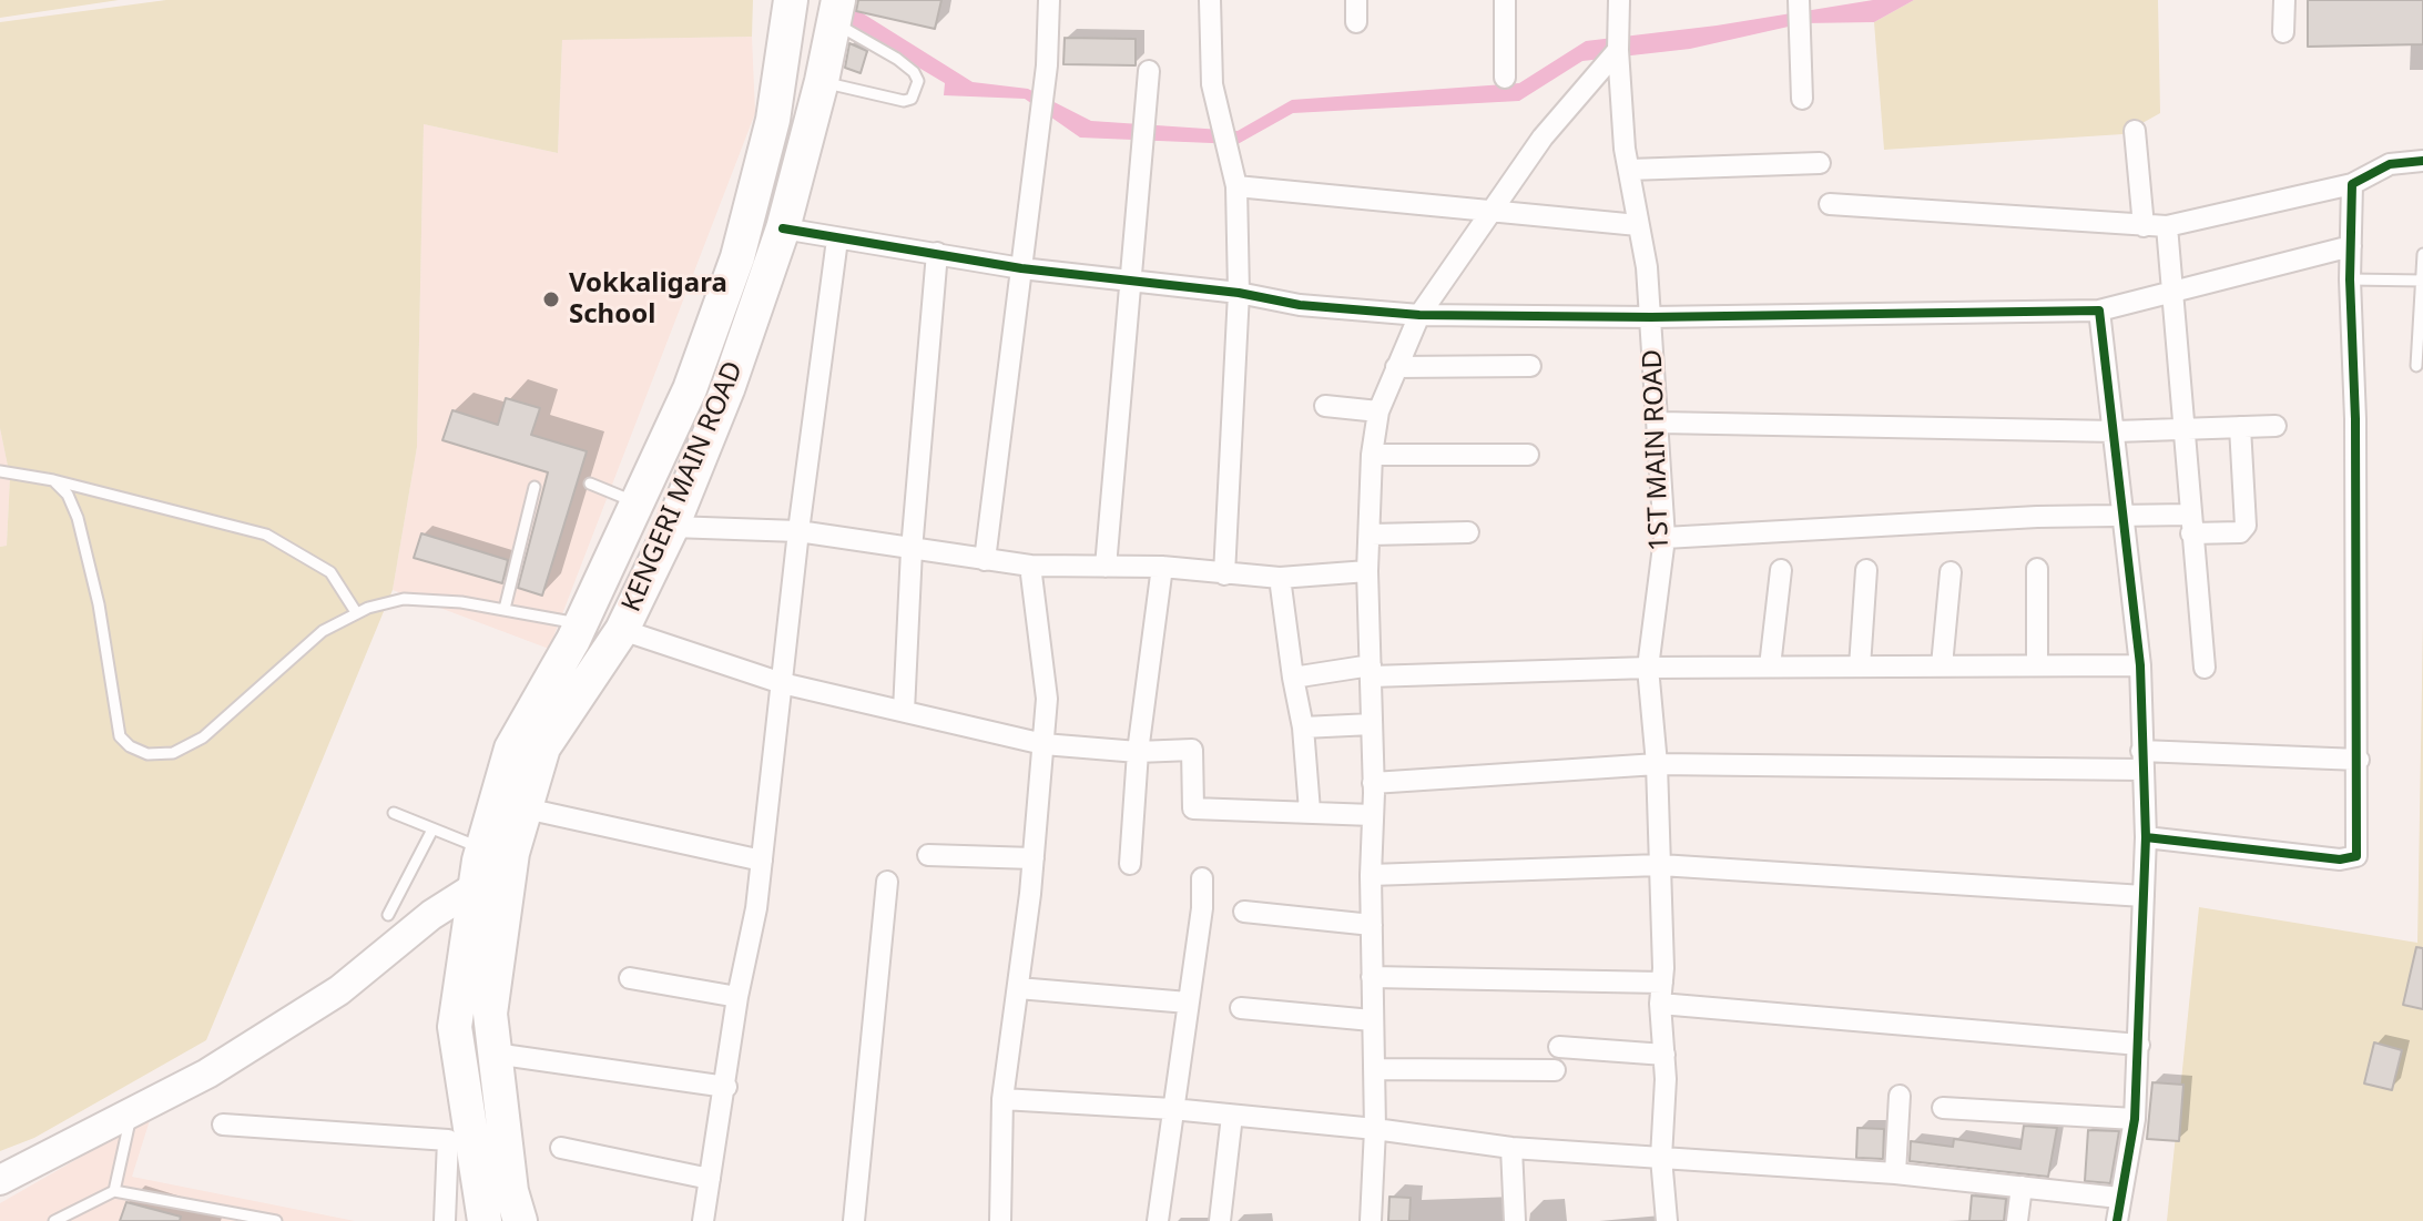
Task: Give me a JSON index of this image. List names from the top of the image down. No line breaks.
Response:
{"streets":{"main road":["KENGERI MAIN ROAD"],"street":["1ST MAIN ROAD"]},"places":["Vokkaligara School"]}
